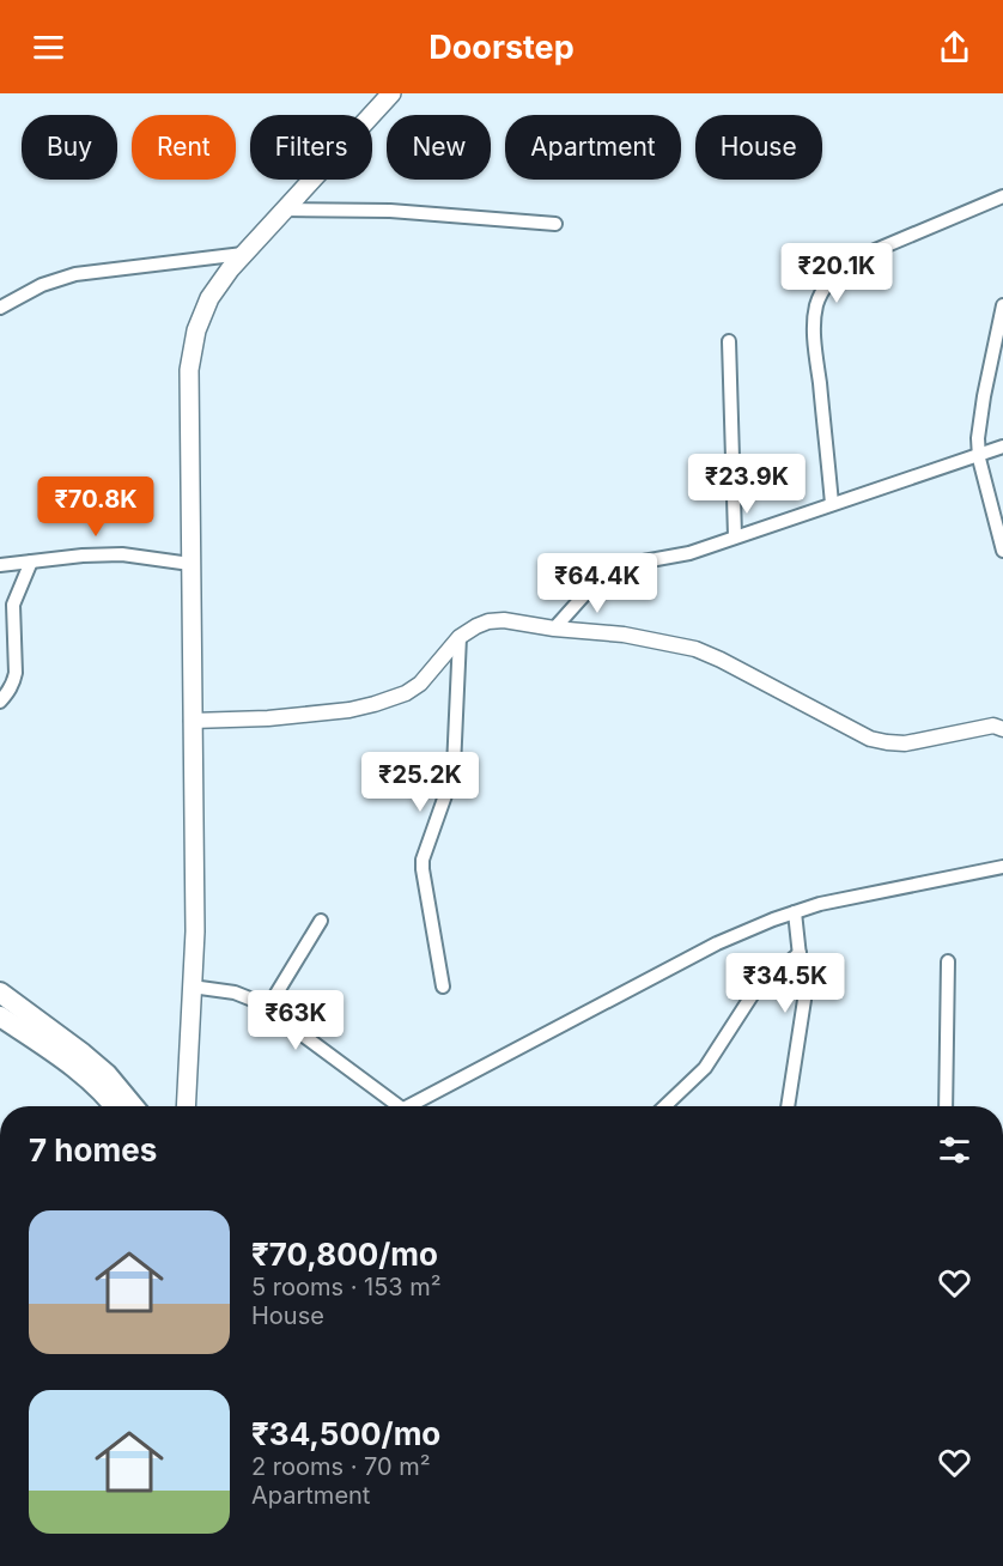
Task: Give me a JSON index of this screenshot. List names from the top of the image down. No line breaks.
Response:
{"page":{"header":"Doorstep","chip":["Buy","Rent","Filters","New","Apartment","House"],"price":["₹20.1K","₹23.9K","₹70.8K","₹64.4K","₹25.2K","₹34.5K","₹63K"],"heading":"7 homes","list":[{"name":"₹70,800/mo","note":"5 rooms · 153 m² · House"},{"name":"₹34,500/mo","note":"2 rooms · 70 m² · Apartment"}]}}
